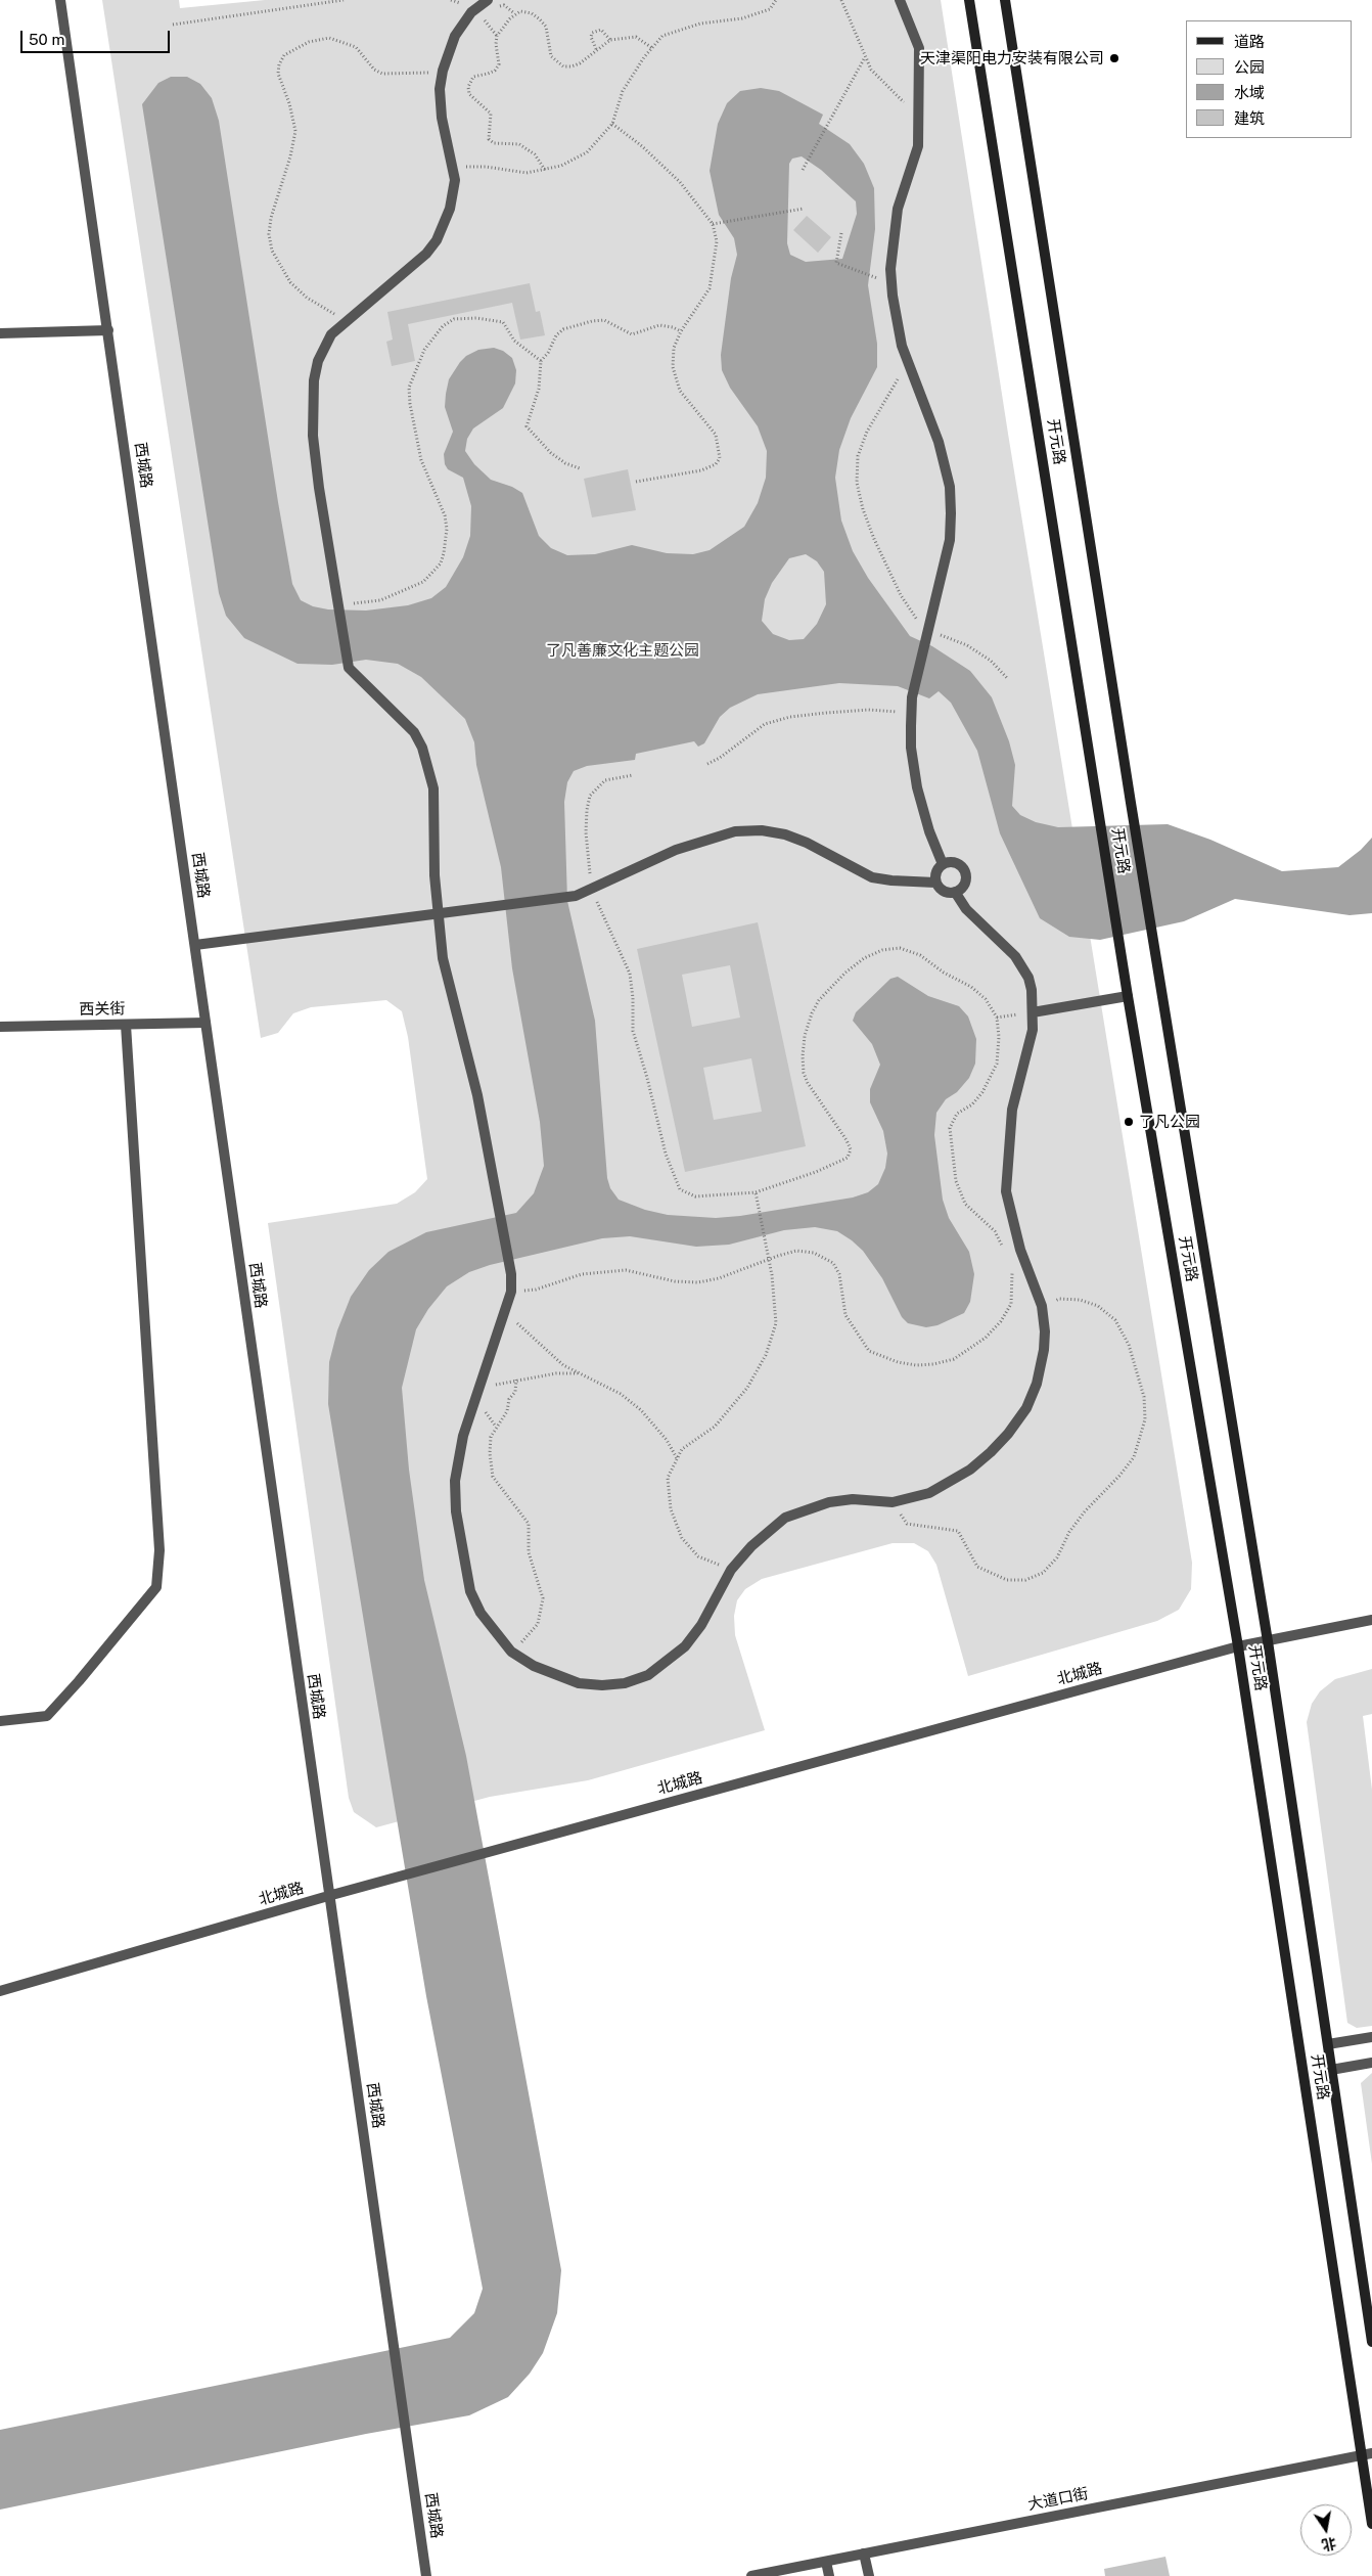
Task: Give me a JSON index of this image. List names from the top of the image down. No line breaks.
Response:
{"streets":{"main road":["开元路"],"street":["西城路","西关街","北城路","大道口街"]},"crossings":[["开元路","北城路"],["开元路","大道口街"],["西城路","西关街"],["西城路","北城路"]],"parks":["了凡善廉文化主题公园"],"places":["天津渠阳电力安装有限公司","了凡公园"],"legend":["道路","公园","水域","建筑"],"scale_bar":"50 m","north":"bottom"}
